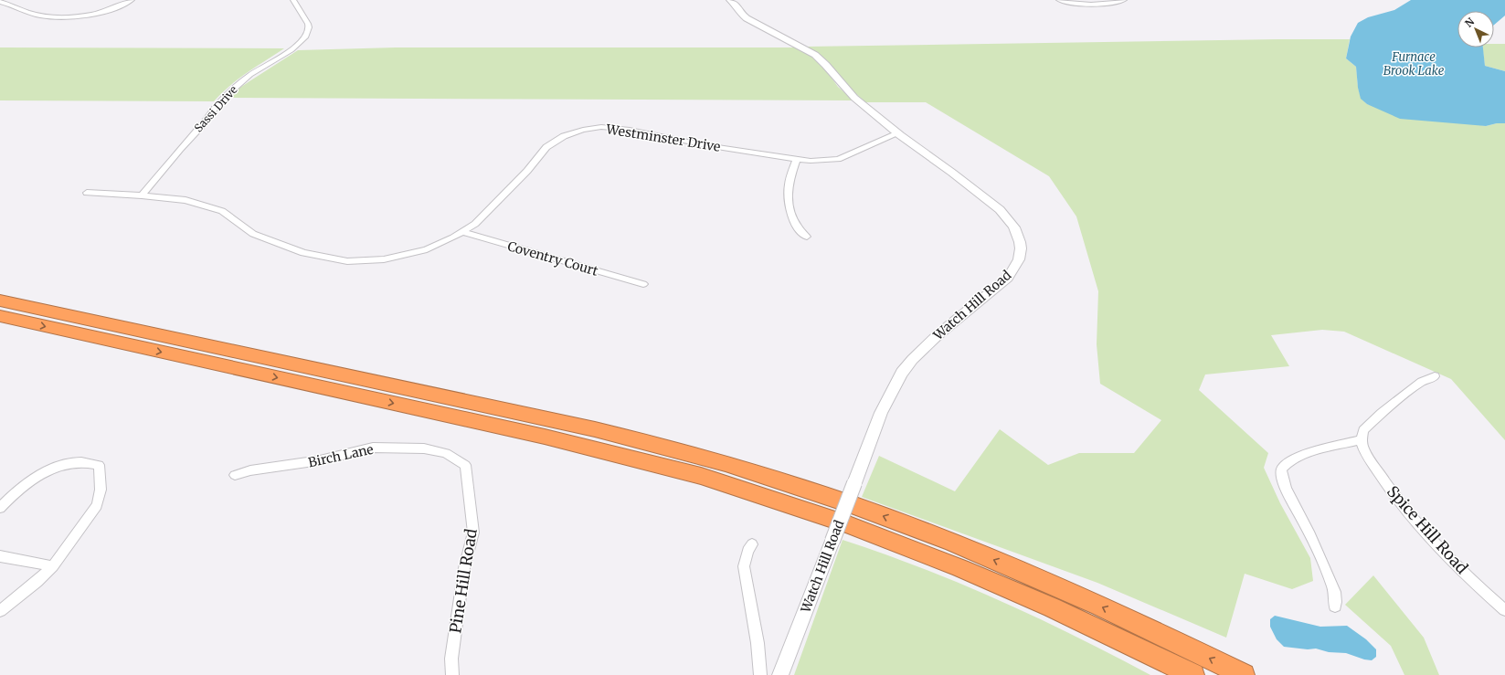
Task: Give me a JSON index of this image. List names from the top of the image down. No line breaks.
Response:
{"streets":{"street":["Sassi Drive","Westminster Drive","Coventry Court","Watch Hill Road","Birch Lane","Spice Hill Road","Pine Hill Road"]},"crossings":[["Sassi Drive","Westminster Drive"],["Westminster Drive","Coventry Court"],["Westminster Drive","Watch Hill Road"],["Birch Lane","Pine Hill Road"]],"water":["Furnace Brook Lake"],"north":"top left"}
